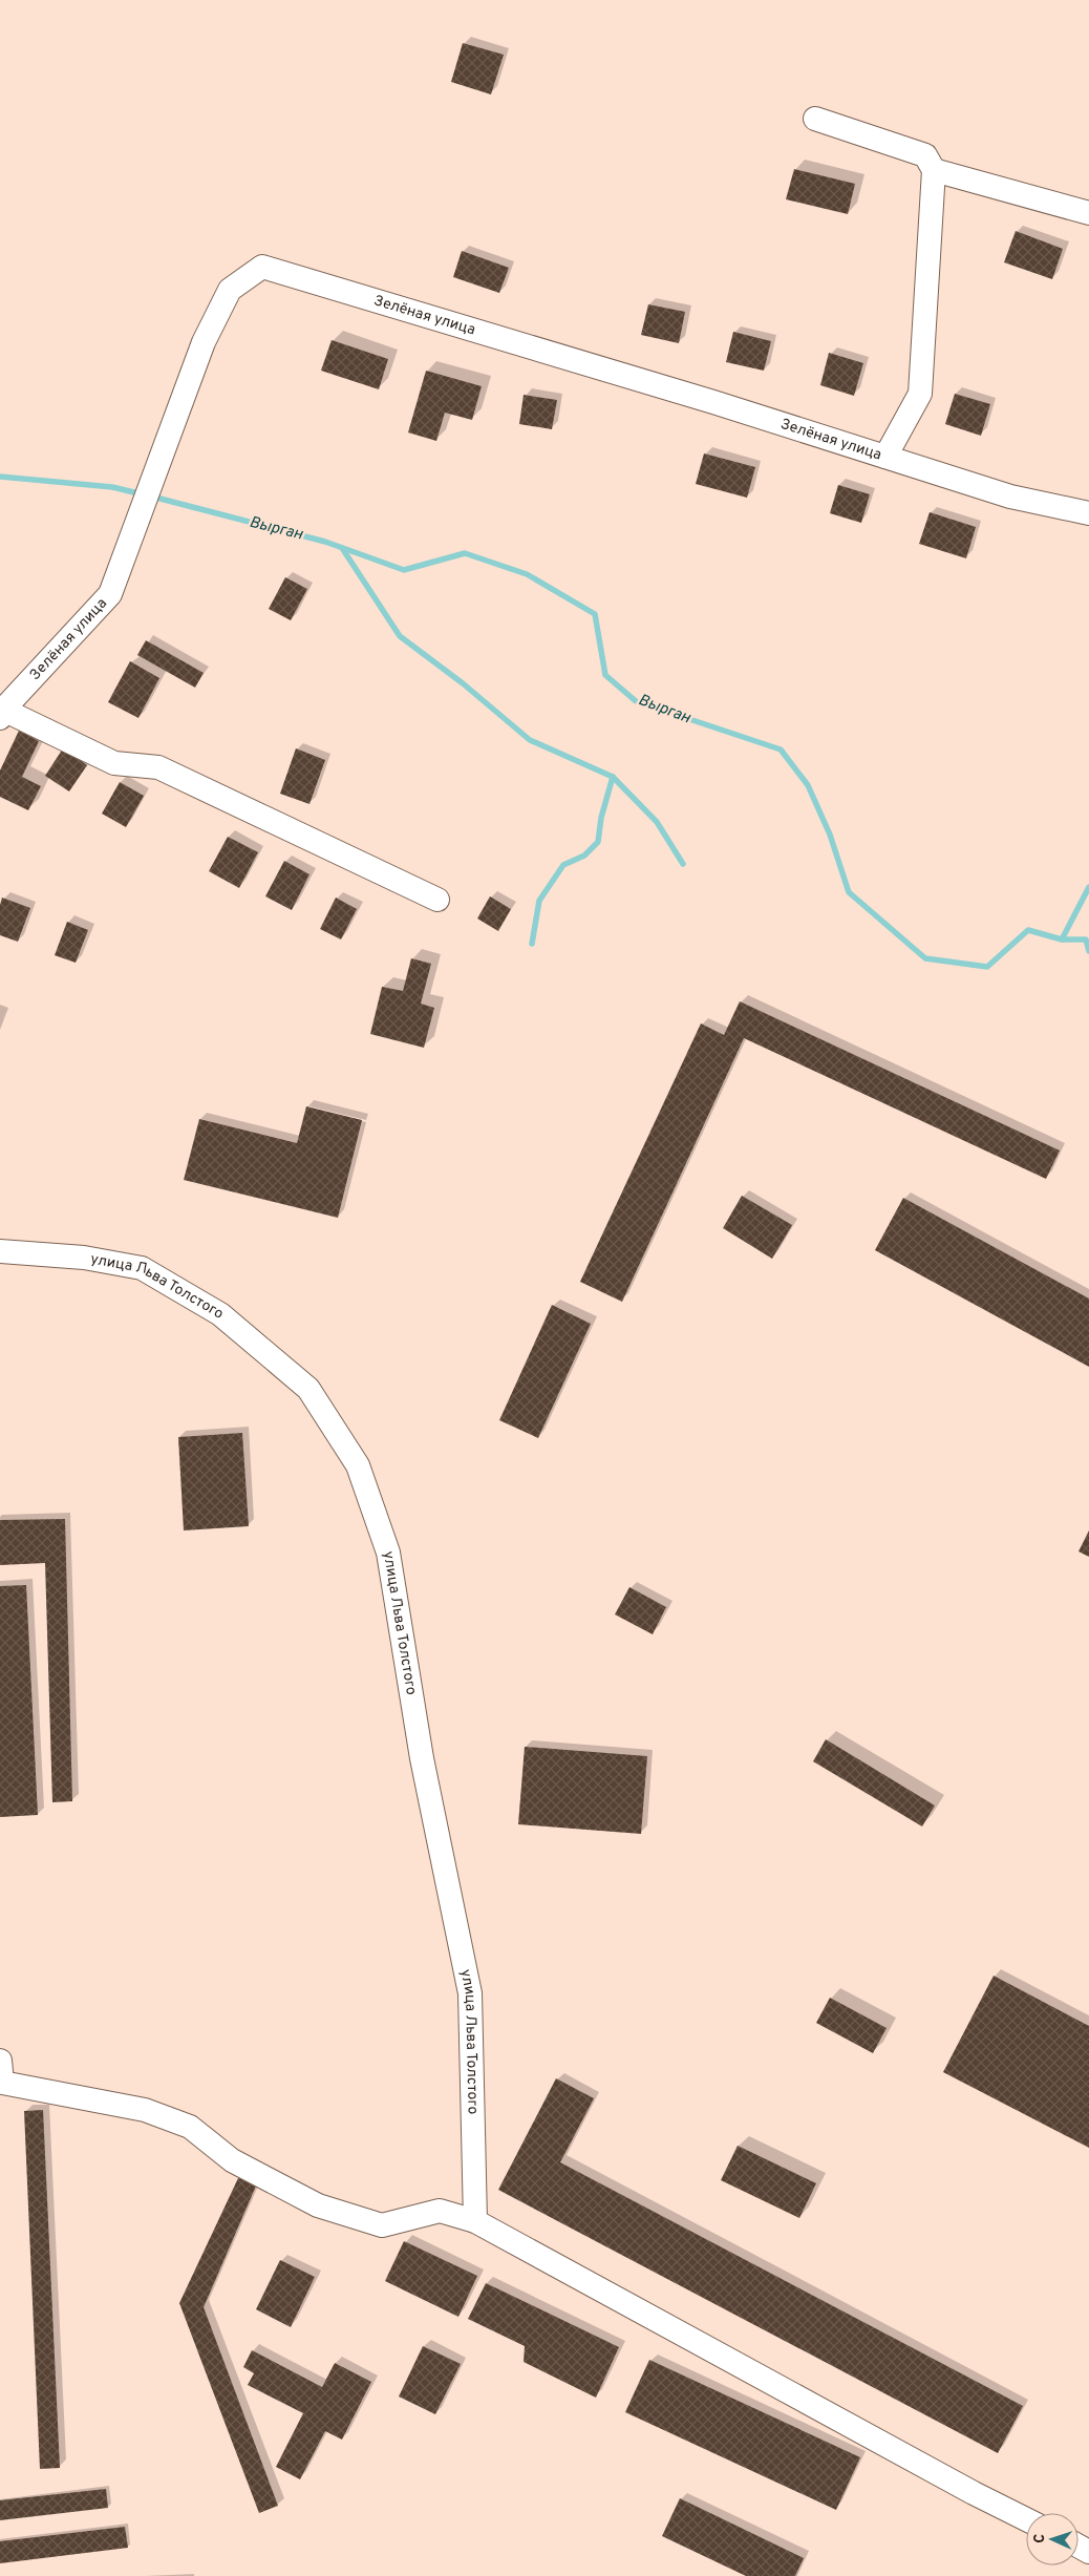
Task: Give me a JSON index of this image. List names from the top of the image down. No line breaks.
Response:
{"streets":{"street":["Зелёная улица","улица Льва Толстого"]},"water":["Вырган"],"north":"left"}
